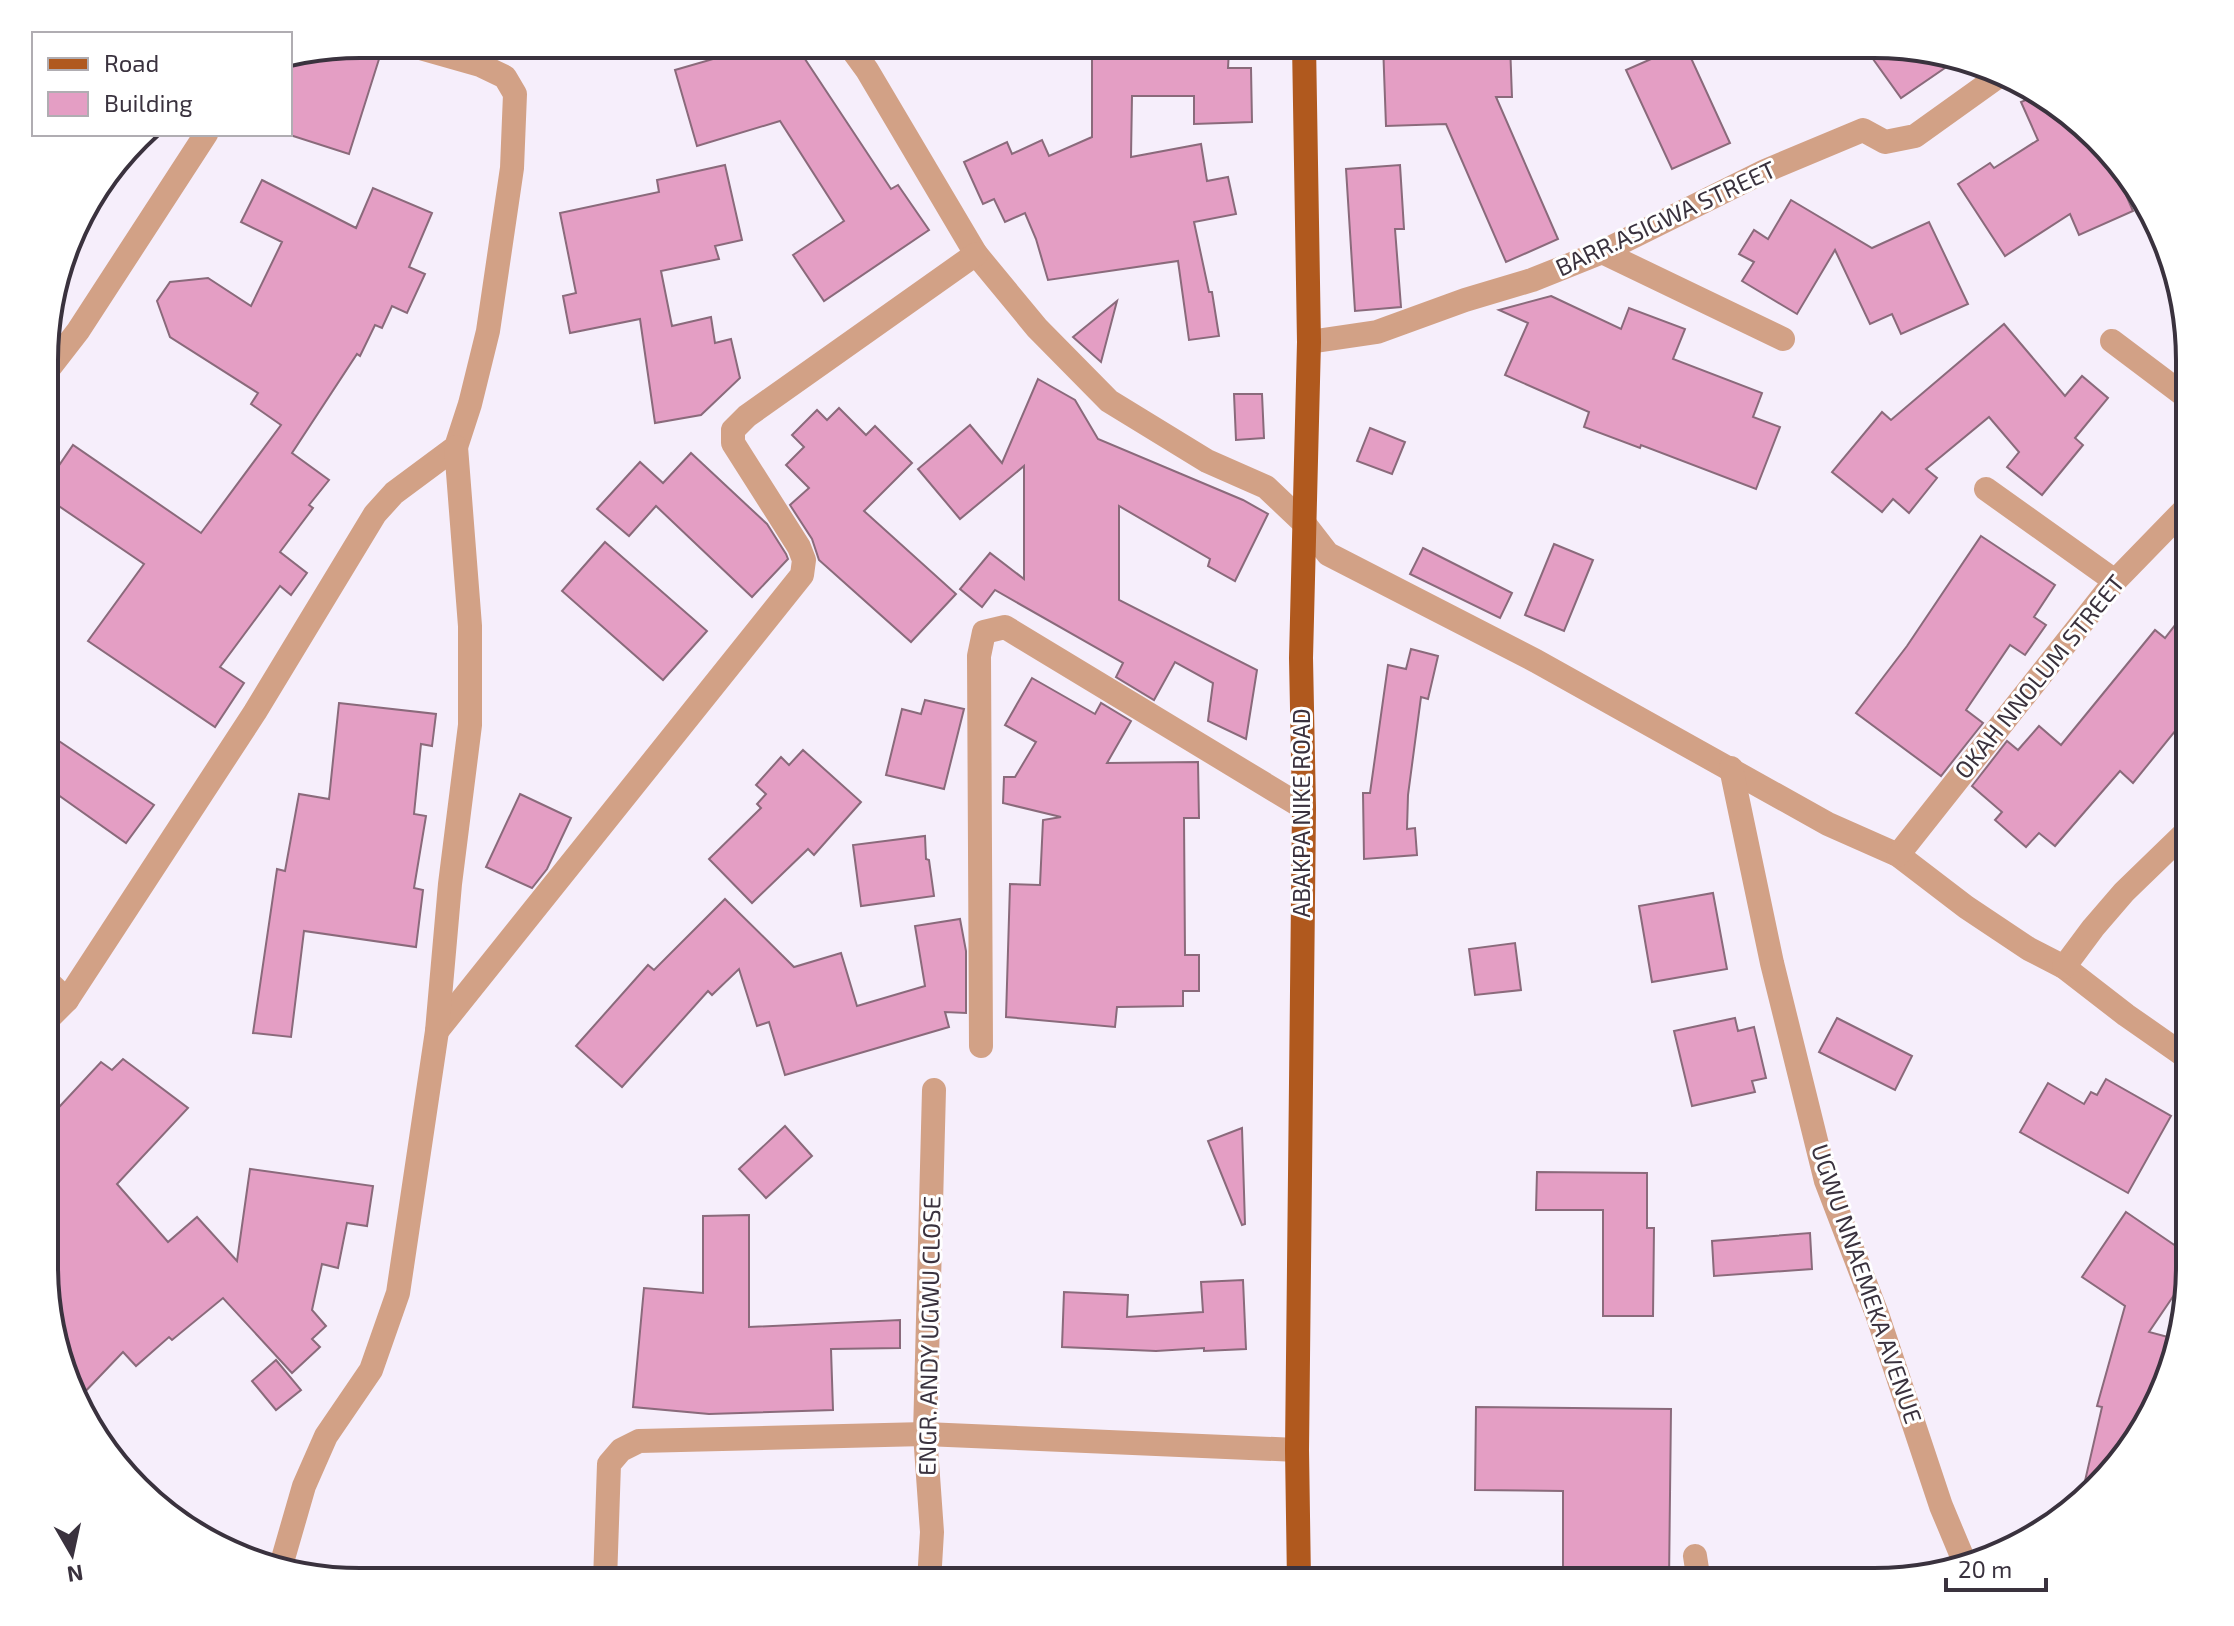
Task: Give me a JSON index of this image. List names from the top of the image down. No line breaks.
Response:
{"streets":{"main road":["ABAKPA NIKE ROAD"],"street":["BARR.ASIGWA STREET","OKAH NNOLUM STREET","UGWU NNAEMEKA AVENUE","ENGR. ANDY UGWU CLOSE"]},"crossings":[["BARR.ASIGWA STREET","ABAKPA NIKE ROAD"]],"legend":["Road","Building"],"scale_bar":"20 m","north":"bottom"}
